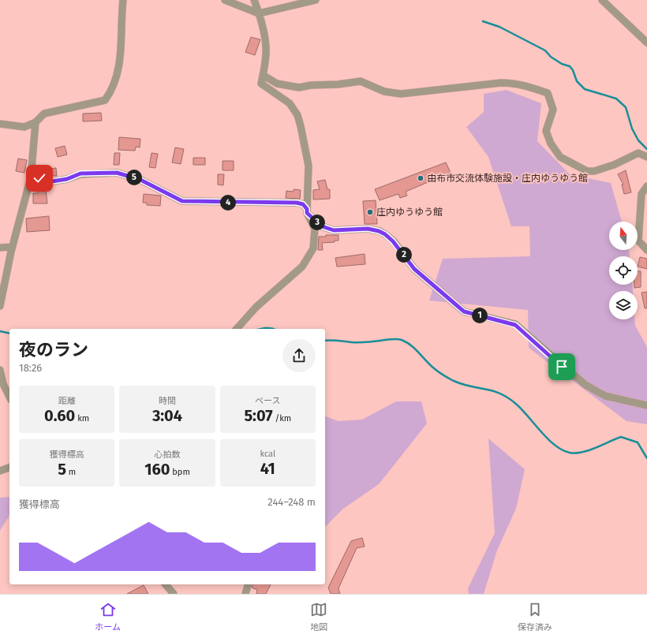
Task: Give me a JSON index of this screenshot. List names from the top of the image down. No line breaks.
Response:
{"places":["由布市交流体験施設・庄内ゆうゆう館","庄内ゆうゆう館"],"north":"top","page":{"pins":["5","4","3","2","1"],"heading":["夜のラン","18:26"],"stats":[["距離","0.60 km"],["時間","3:04"],["ペース","5:07 /km"],["獲得標高","5 m"],["心拍数","160 bpm"],["kcal","41"]],"chart":["獲得標高","244–248 m"],"tabs":["ホーム","地図","保存済み"]}}
